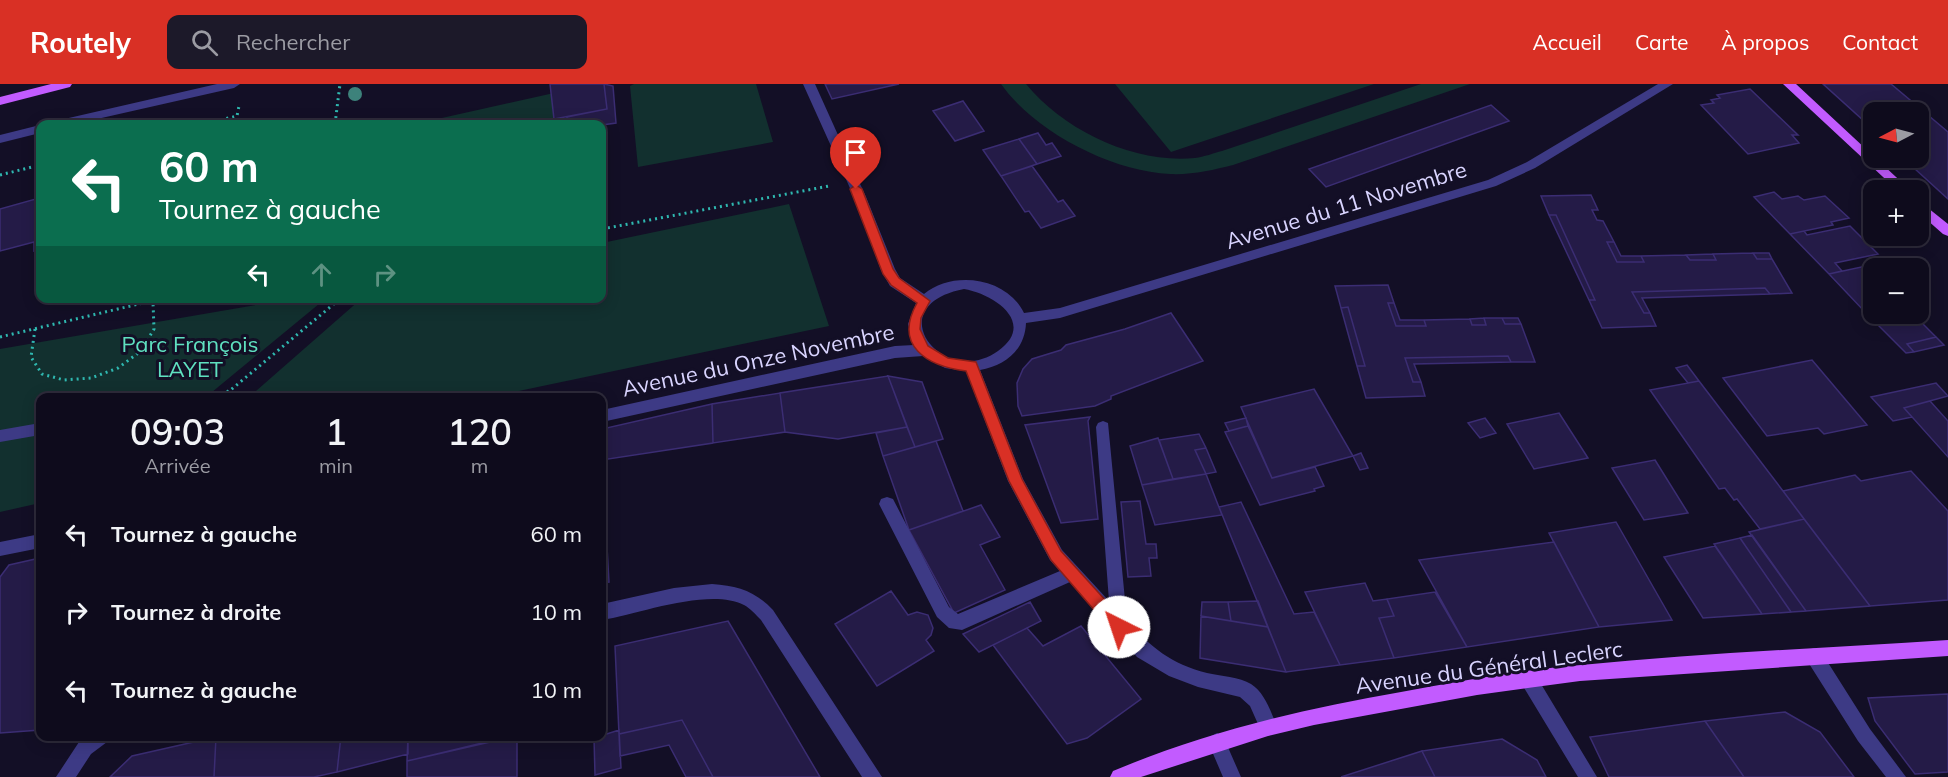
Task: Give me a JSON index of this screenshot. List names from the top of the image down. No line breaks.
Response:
{"streets":{"main road":["Avenue du Général Leclerc"],"street":["Avenue du 11 Novembre","Avenue du Onze Novembre"]},"crossings":[["Avenue du 11 Novembre","Avenue du Onze Novembre"]],"parks":["Parc François LAYET"],"north":"left","page":{"header":"Routely","search":"Rechercher","nav":["Accueil","Carte","À propos","Contact"],"map_buttons":["+","−"],"turn":["60 m","Tournez à gauche"],"eta":["09:03","Arrivée","1","min","120","m"],"list":[{"name":"Tournez à gauche","value":"60 m"},{"name":"Tournez à droite","value":"10 m"},{"name":"Tournez à gauche","value":"10 m"}]}}
